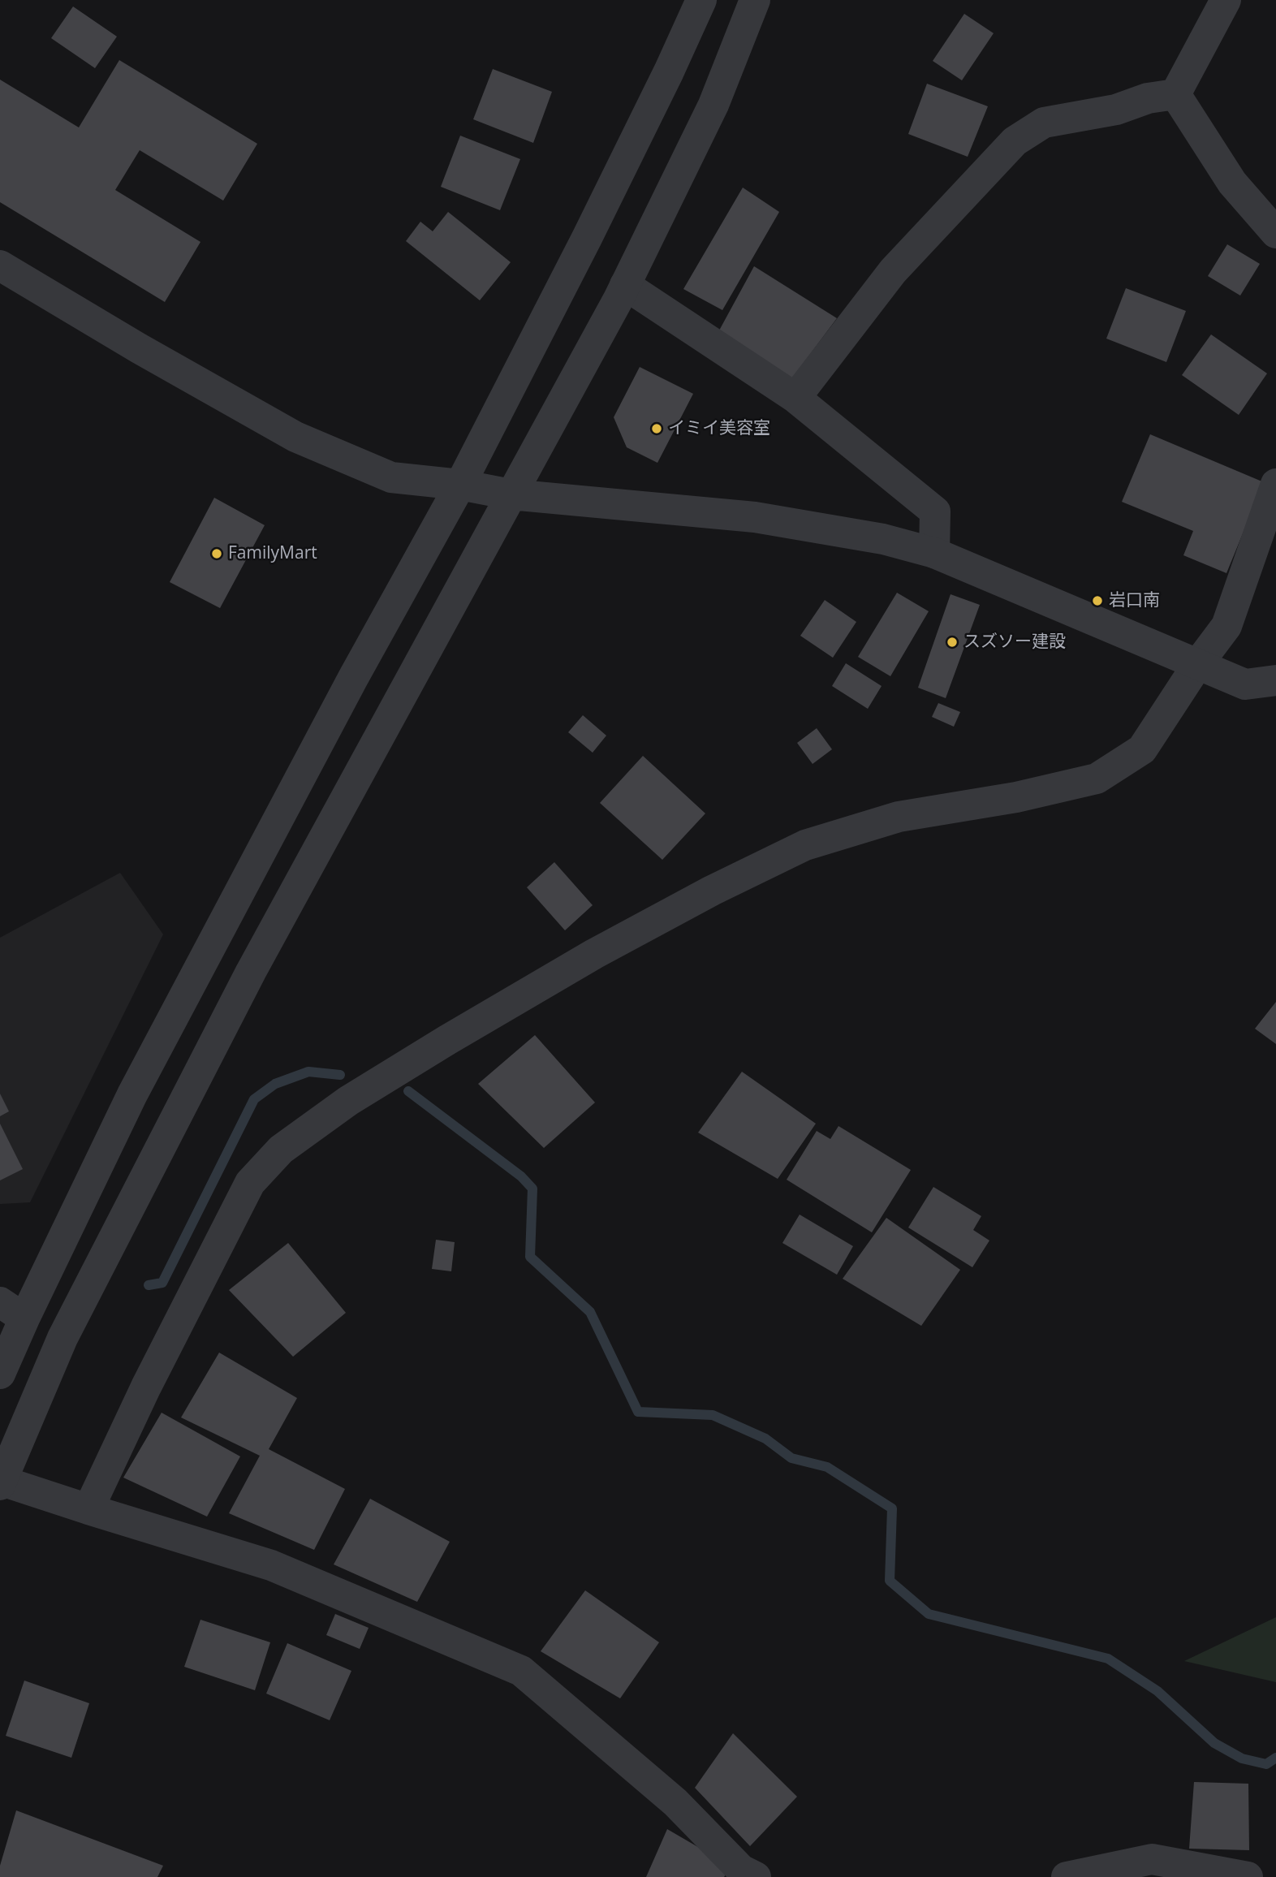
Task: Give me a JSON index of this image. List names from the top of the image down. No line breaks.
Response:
{"places":["イミイ美容室","FamilyMart","岩口南","スズソー建設"]}
